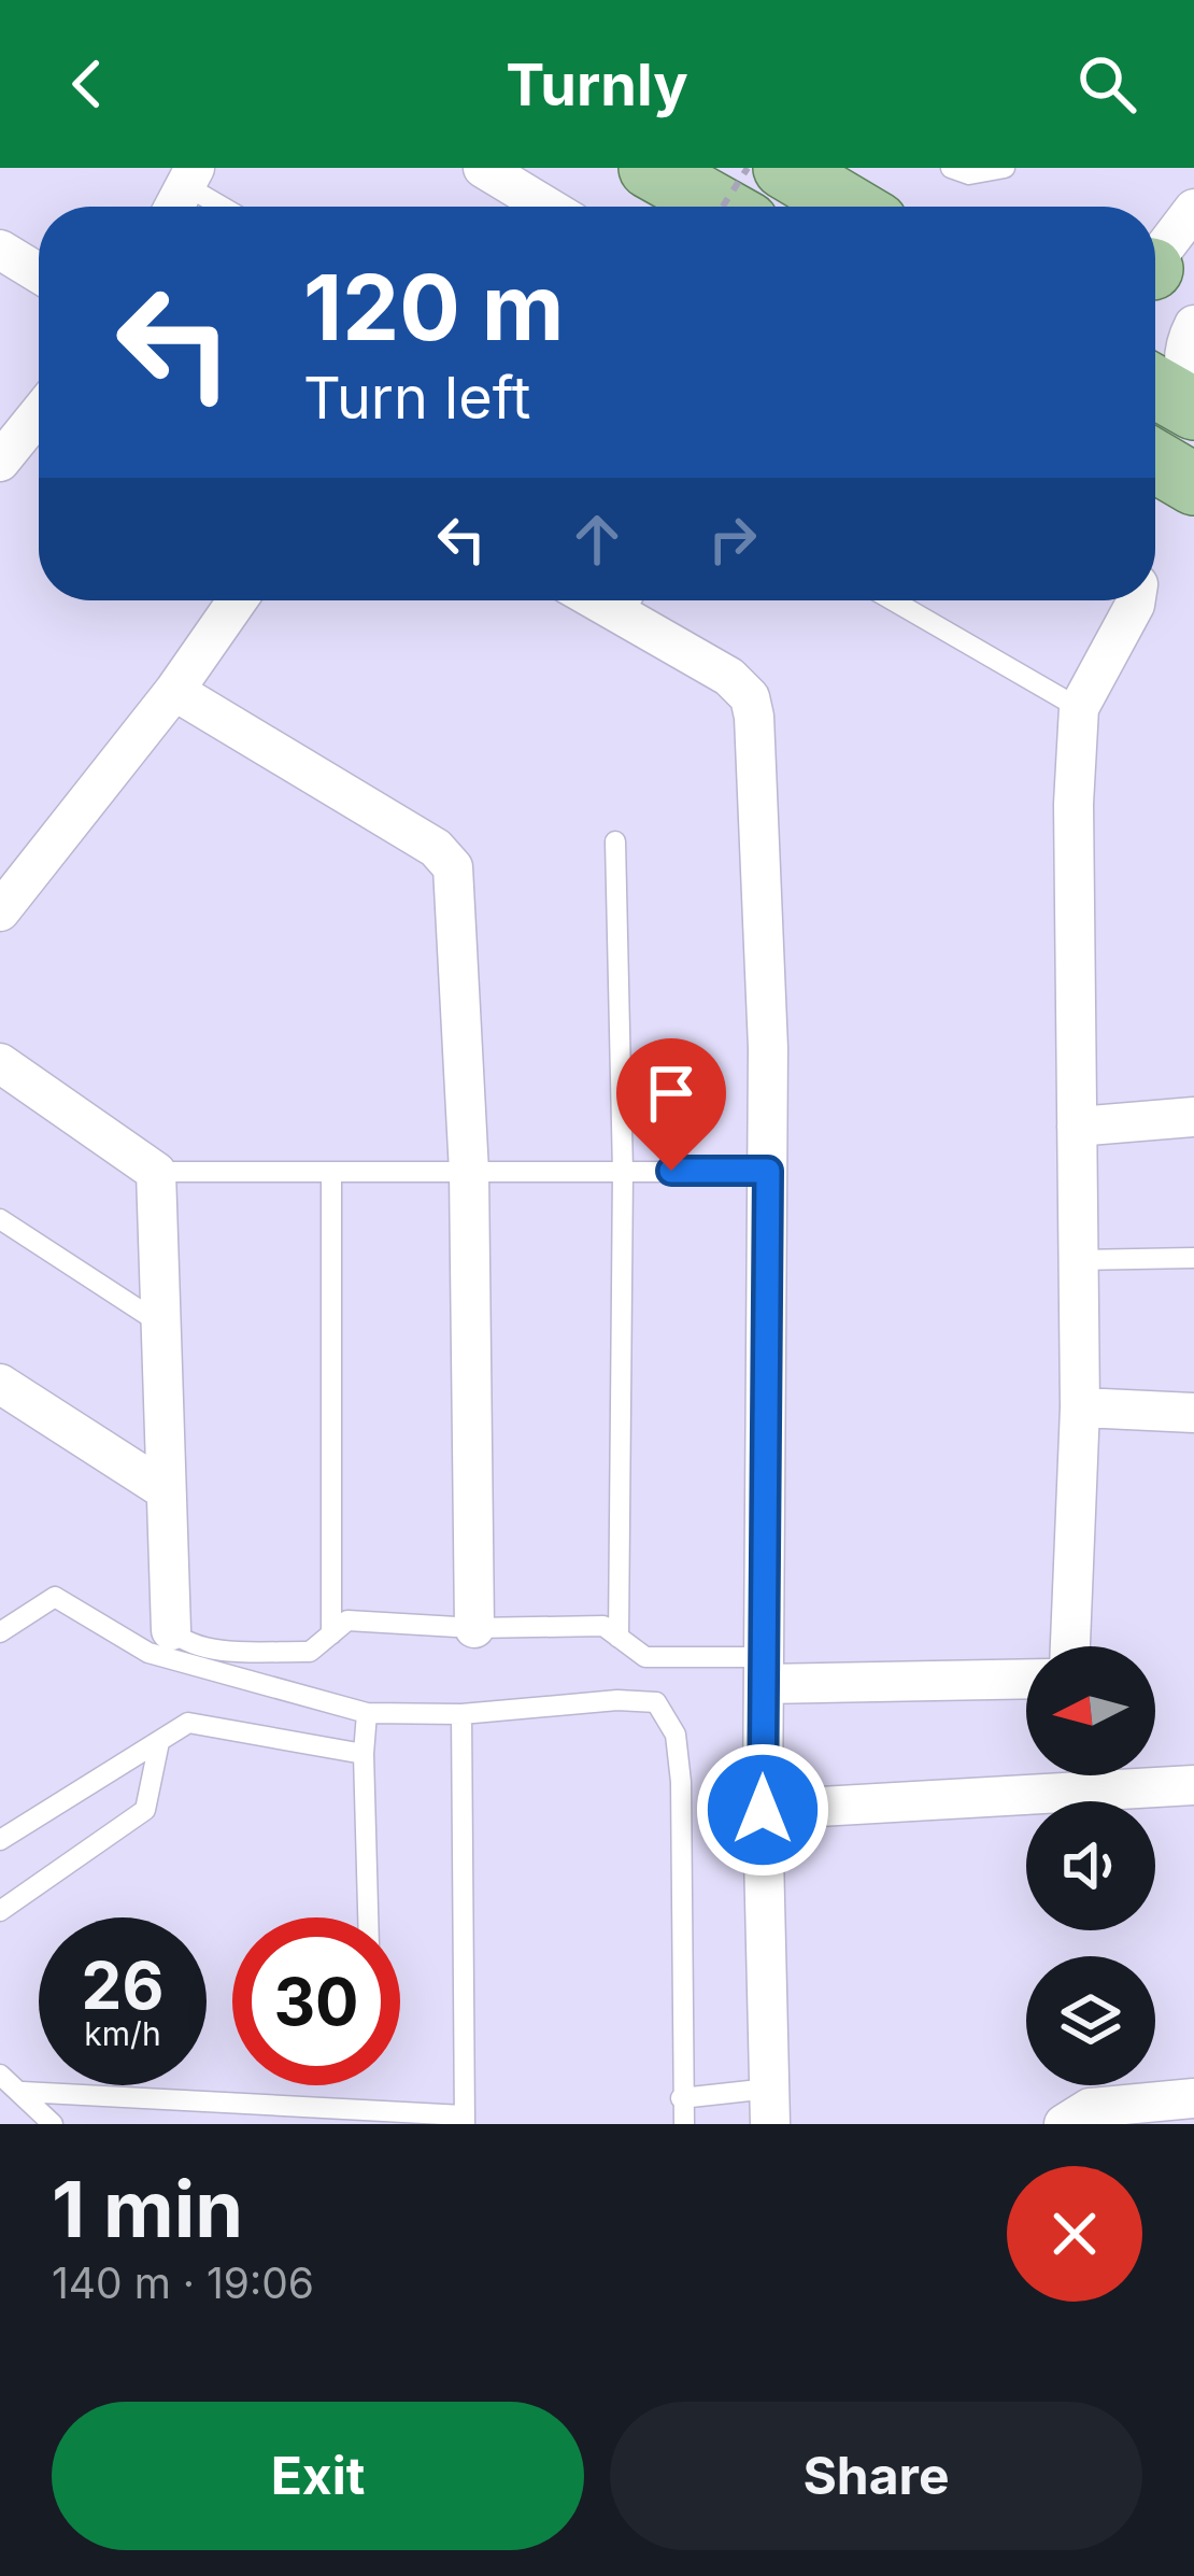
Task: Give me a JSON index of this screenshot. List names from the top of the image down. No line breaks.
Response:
{"north":"left","page":{"header":"Turnly","turn":["120 m","Turn left"],"speed":"26 km/h","limit":"30","heading":["1 min","140 m · 19:06"],"buttons":["Exit","Share"]}}
